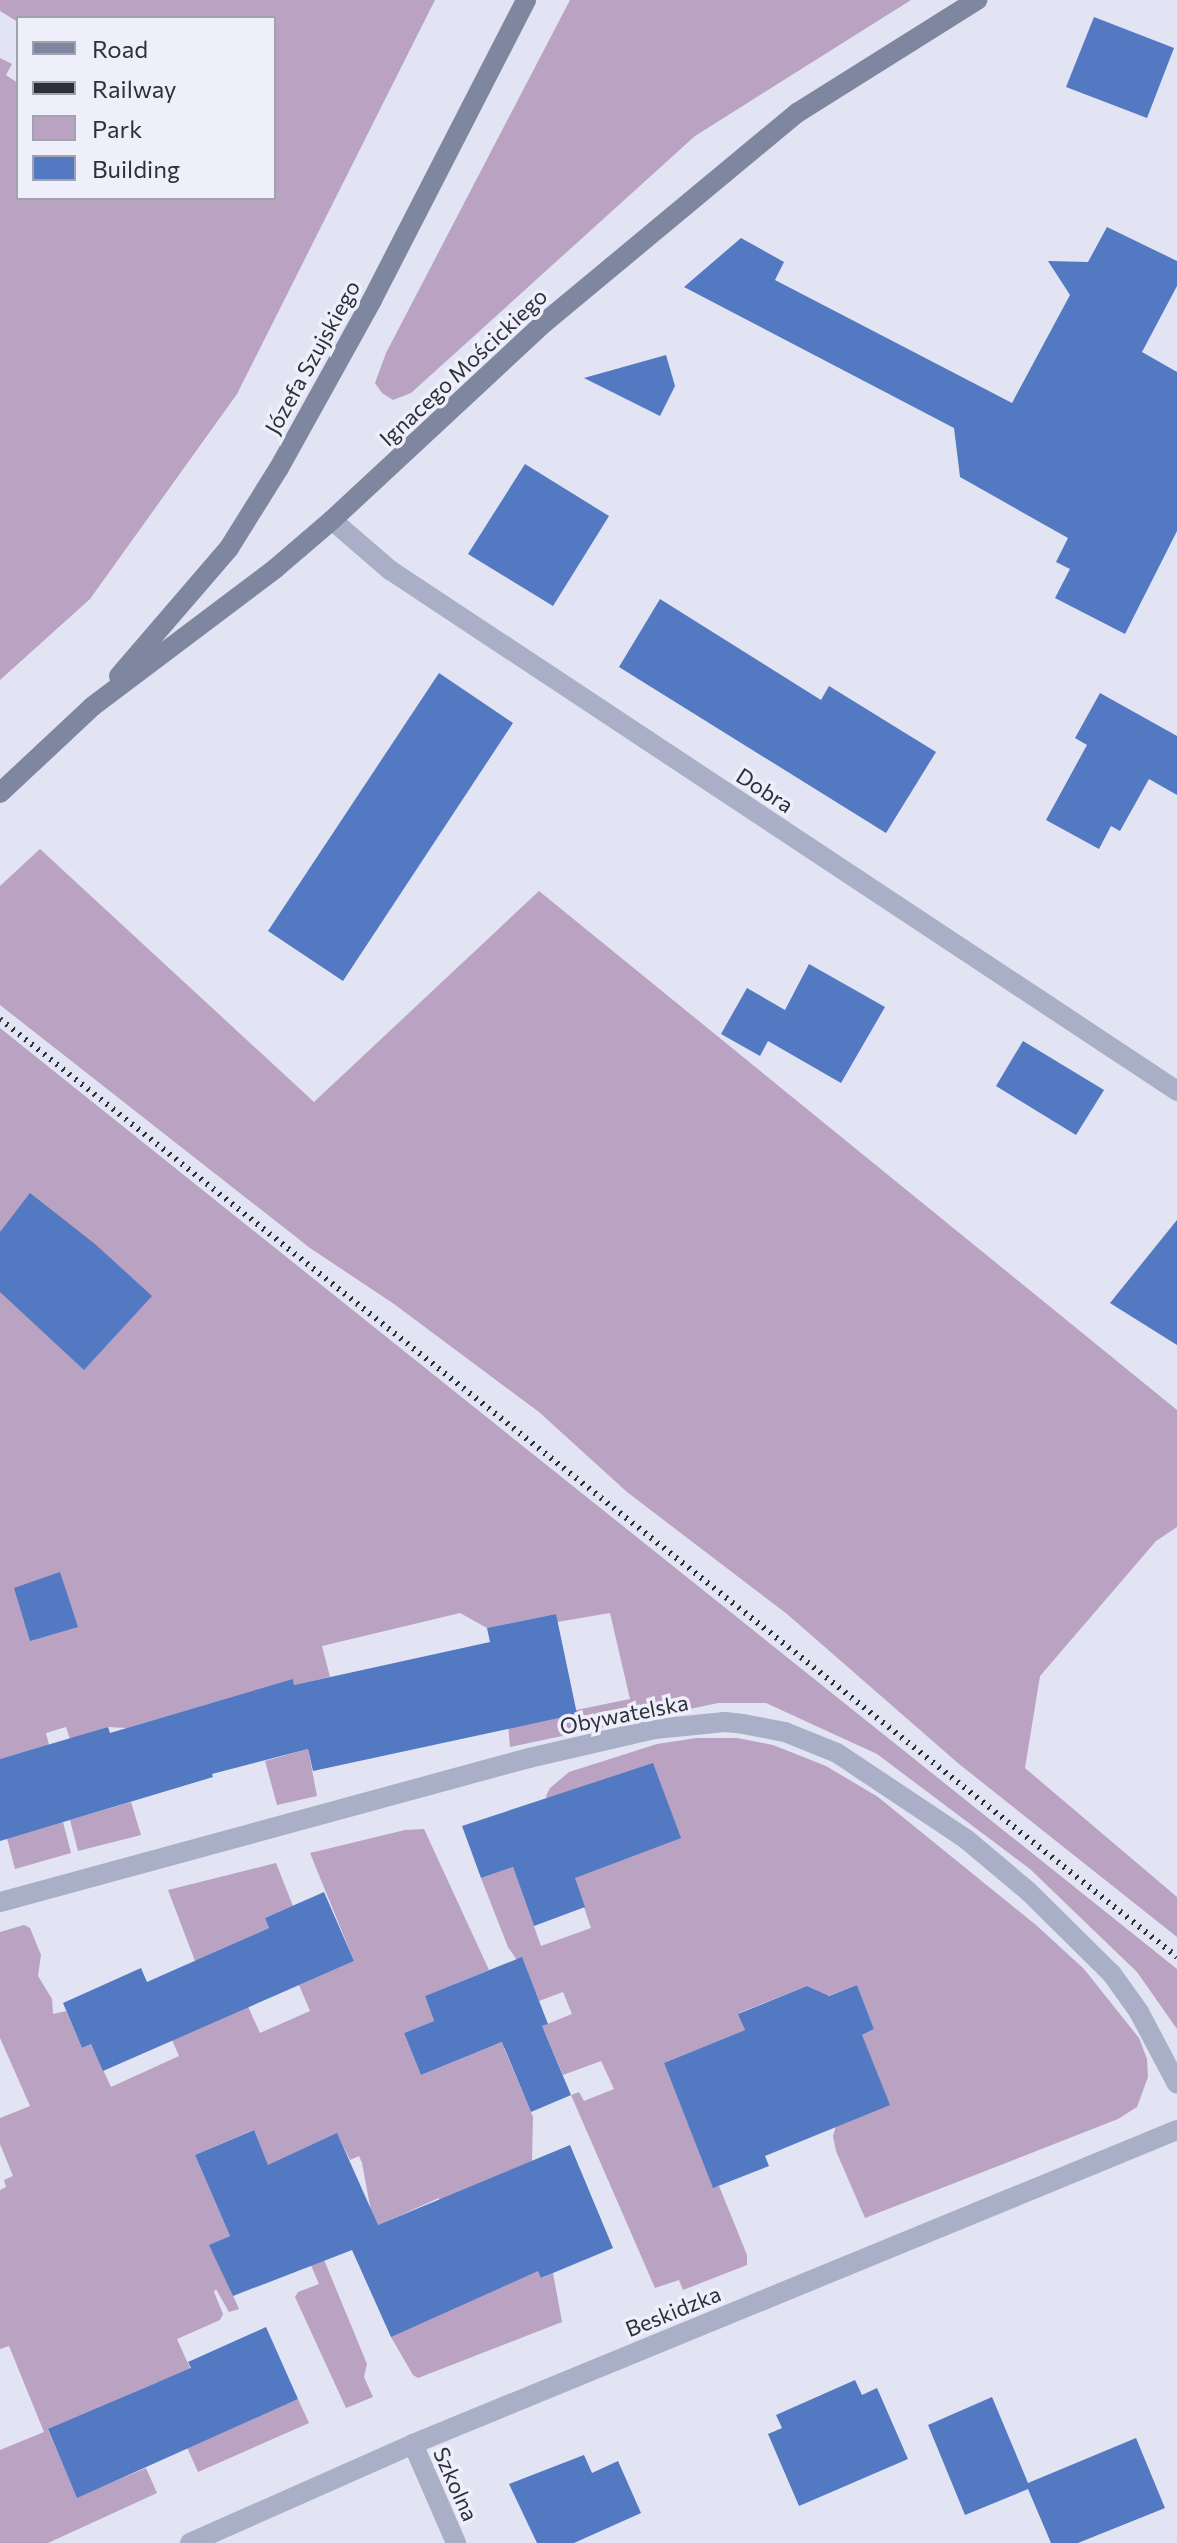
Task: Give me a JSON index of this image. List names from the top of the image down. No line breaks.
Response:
{"streets":{"street":["Józefa Szujskiego","Ignacego Mościckiego","Dobra","Obywatelska","Beskidzka","Szkolna"]},"crossings":[["Józefa Szujskiego","Ignacego Mościckiego"],["Ignacego Mościckiego","Dobra"],["Beskidzka","Szkolna"]],"legend":["Road","Railway","Park","Building"]}
